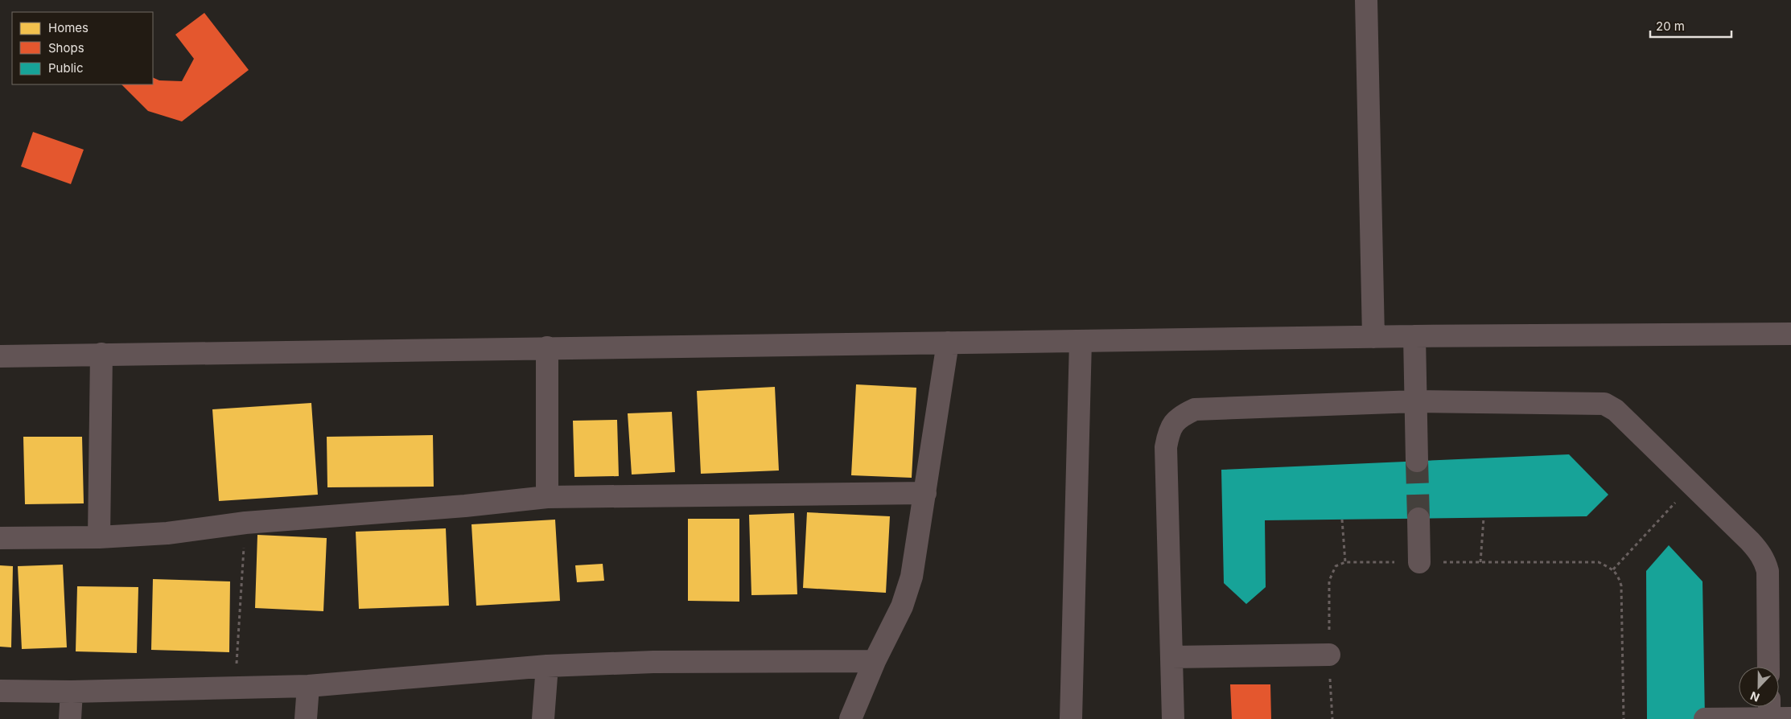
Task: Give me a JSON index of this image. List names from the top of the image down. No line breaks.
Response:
{"legend":["Homes","Shops","Public"],"scale_bar":"20 m","north":"bottom"}
